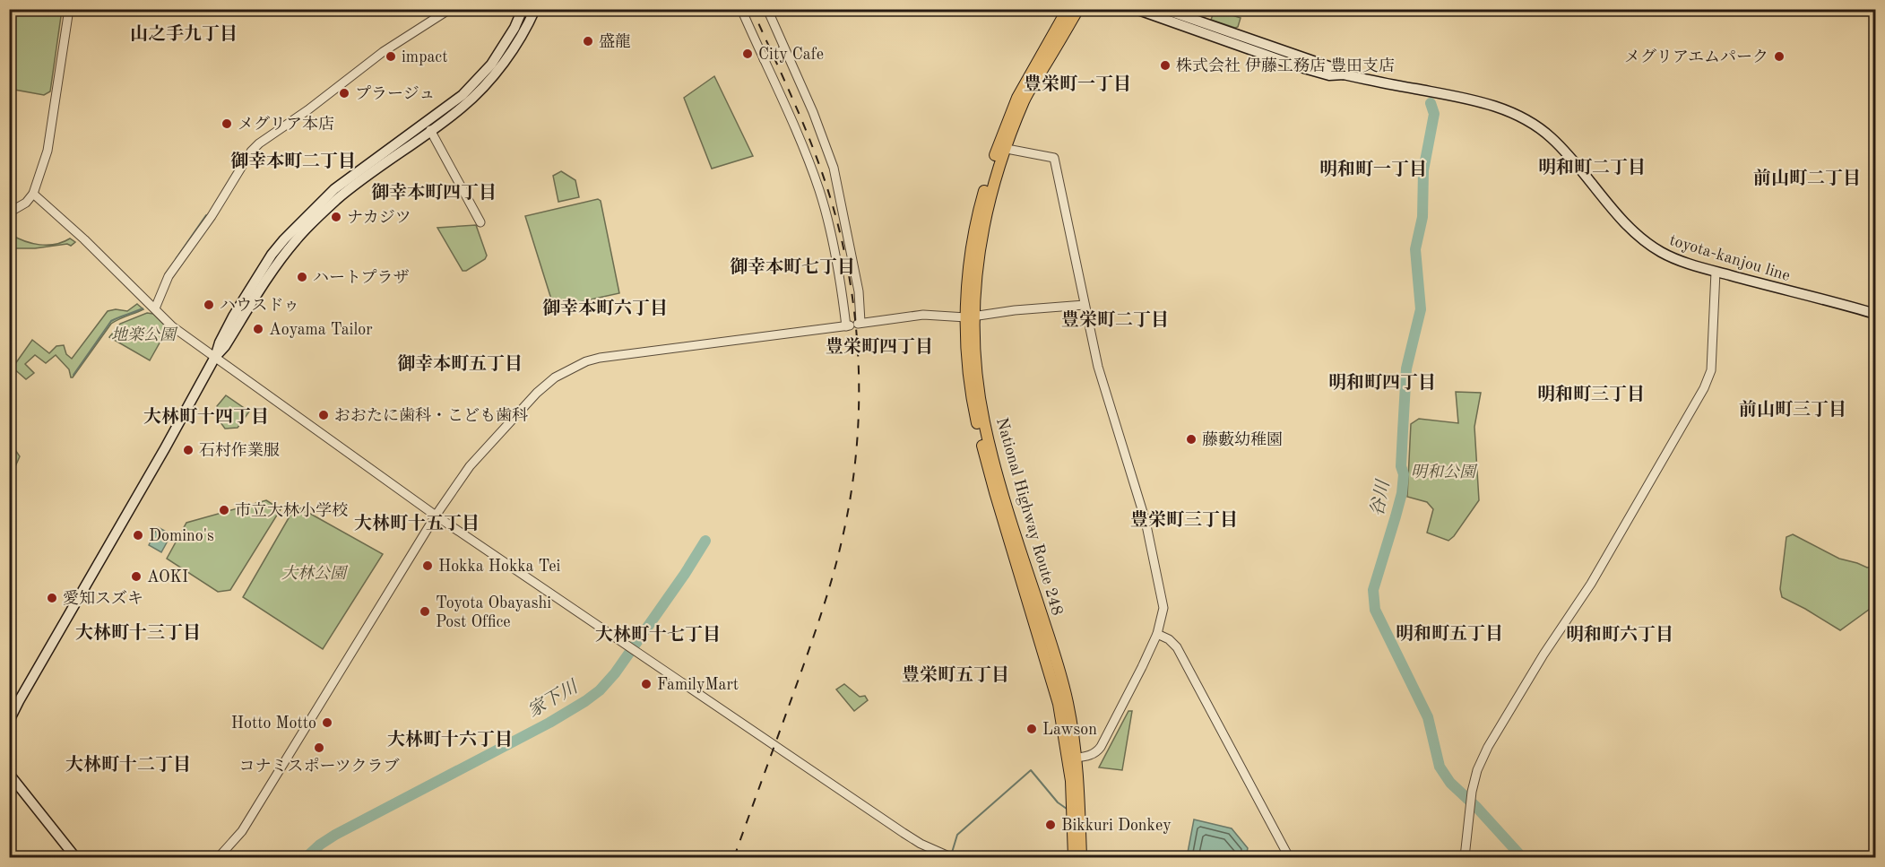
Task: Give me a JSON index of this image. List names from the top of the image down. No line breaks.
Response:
{"streets":{"highway":["National Highway Route 248"],"main road":["toyota-kanjou line"]},"districts":["山之手九丁目","豊栄町一丁目","御幸本町二丁目","明和町二丁目","明和町一丁目","前山町二丁目","御幸本町四丁目","御幸本町七丁目","御幸本町六丁目","豊栄町二丁目","豊栄町四丁目","御幸本町五丁目","明和町四丁目","明和町三丁目","前山町三丁目","大林町十四丁目","豊栄町三丁目","大林町十五丁目","大林町十三丁目","明和町五丁目","大林町十七丁目","明和町六丁目","豊栄町五丁目","大林町十六丁目","大林町十二丁目"],"water":["谷川","家下川"],"parks":["地楽公園","明和公園","大林公園"],"places":["盛龍","City Cafe","impact","メグリアエムパーク","株式会社 伊藤工務店 豊田支店","プラージュ","メグリア本店","ナカジツ","ハートプラザ","ハウスドゥ","Aoyama Tailor","おおたに歯科・こども歯科","藤藪幼稚園","石村作業服","市立大林小学校","Domino's","Hokka Hokka Tei","AOKI","愛知スズキ","Toyota Obayashi Post Office","FamilyMart","Hotto Motto","Lawson","コナミスポーツクラブ","Bikkuri Donkey"]}
